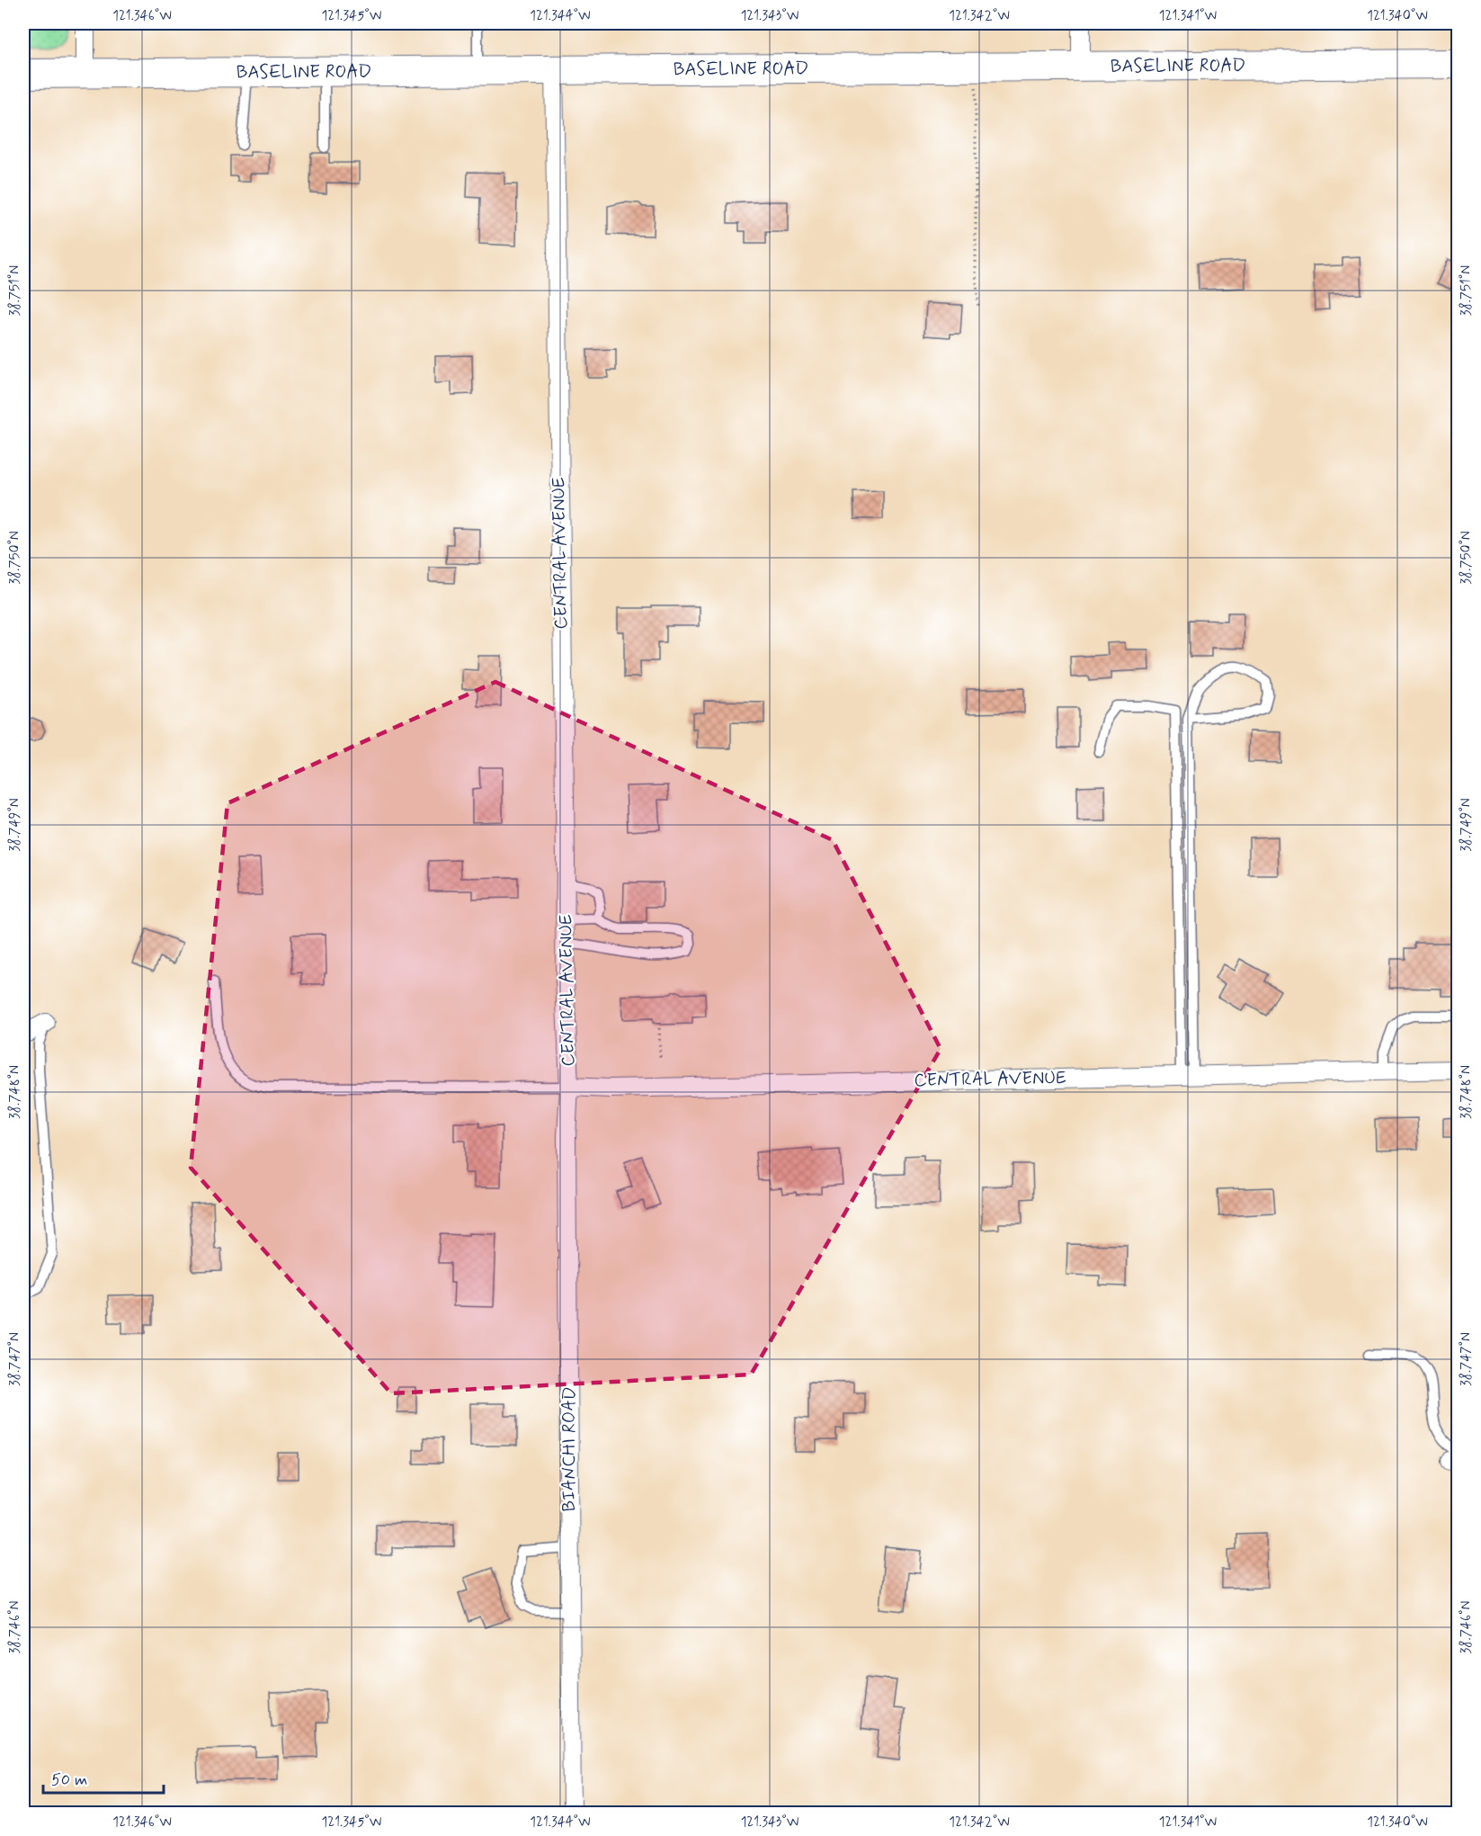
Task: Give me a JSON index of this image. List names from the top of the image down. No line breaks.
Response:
{"streets":{"main road":["BASELINE ROAD"],"street":["CENTRAL AVENUE","BIANCHI ROAD"]},"crossings":[["BASELINE ROAD","CENTRAL AVENUE"],["CENTRAL AVENUE","BIANCHI ROAD"]],"scale_bar":"50 m","coordinates":["121.346°W","121.345°W","121.344°W","121.343°W","121.342°W","121.341°W","121.340°W","38.751°N","38.750°N","38.749°N","38.748°N","38.747°N","38.746°N"]}
